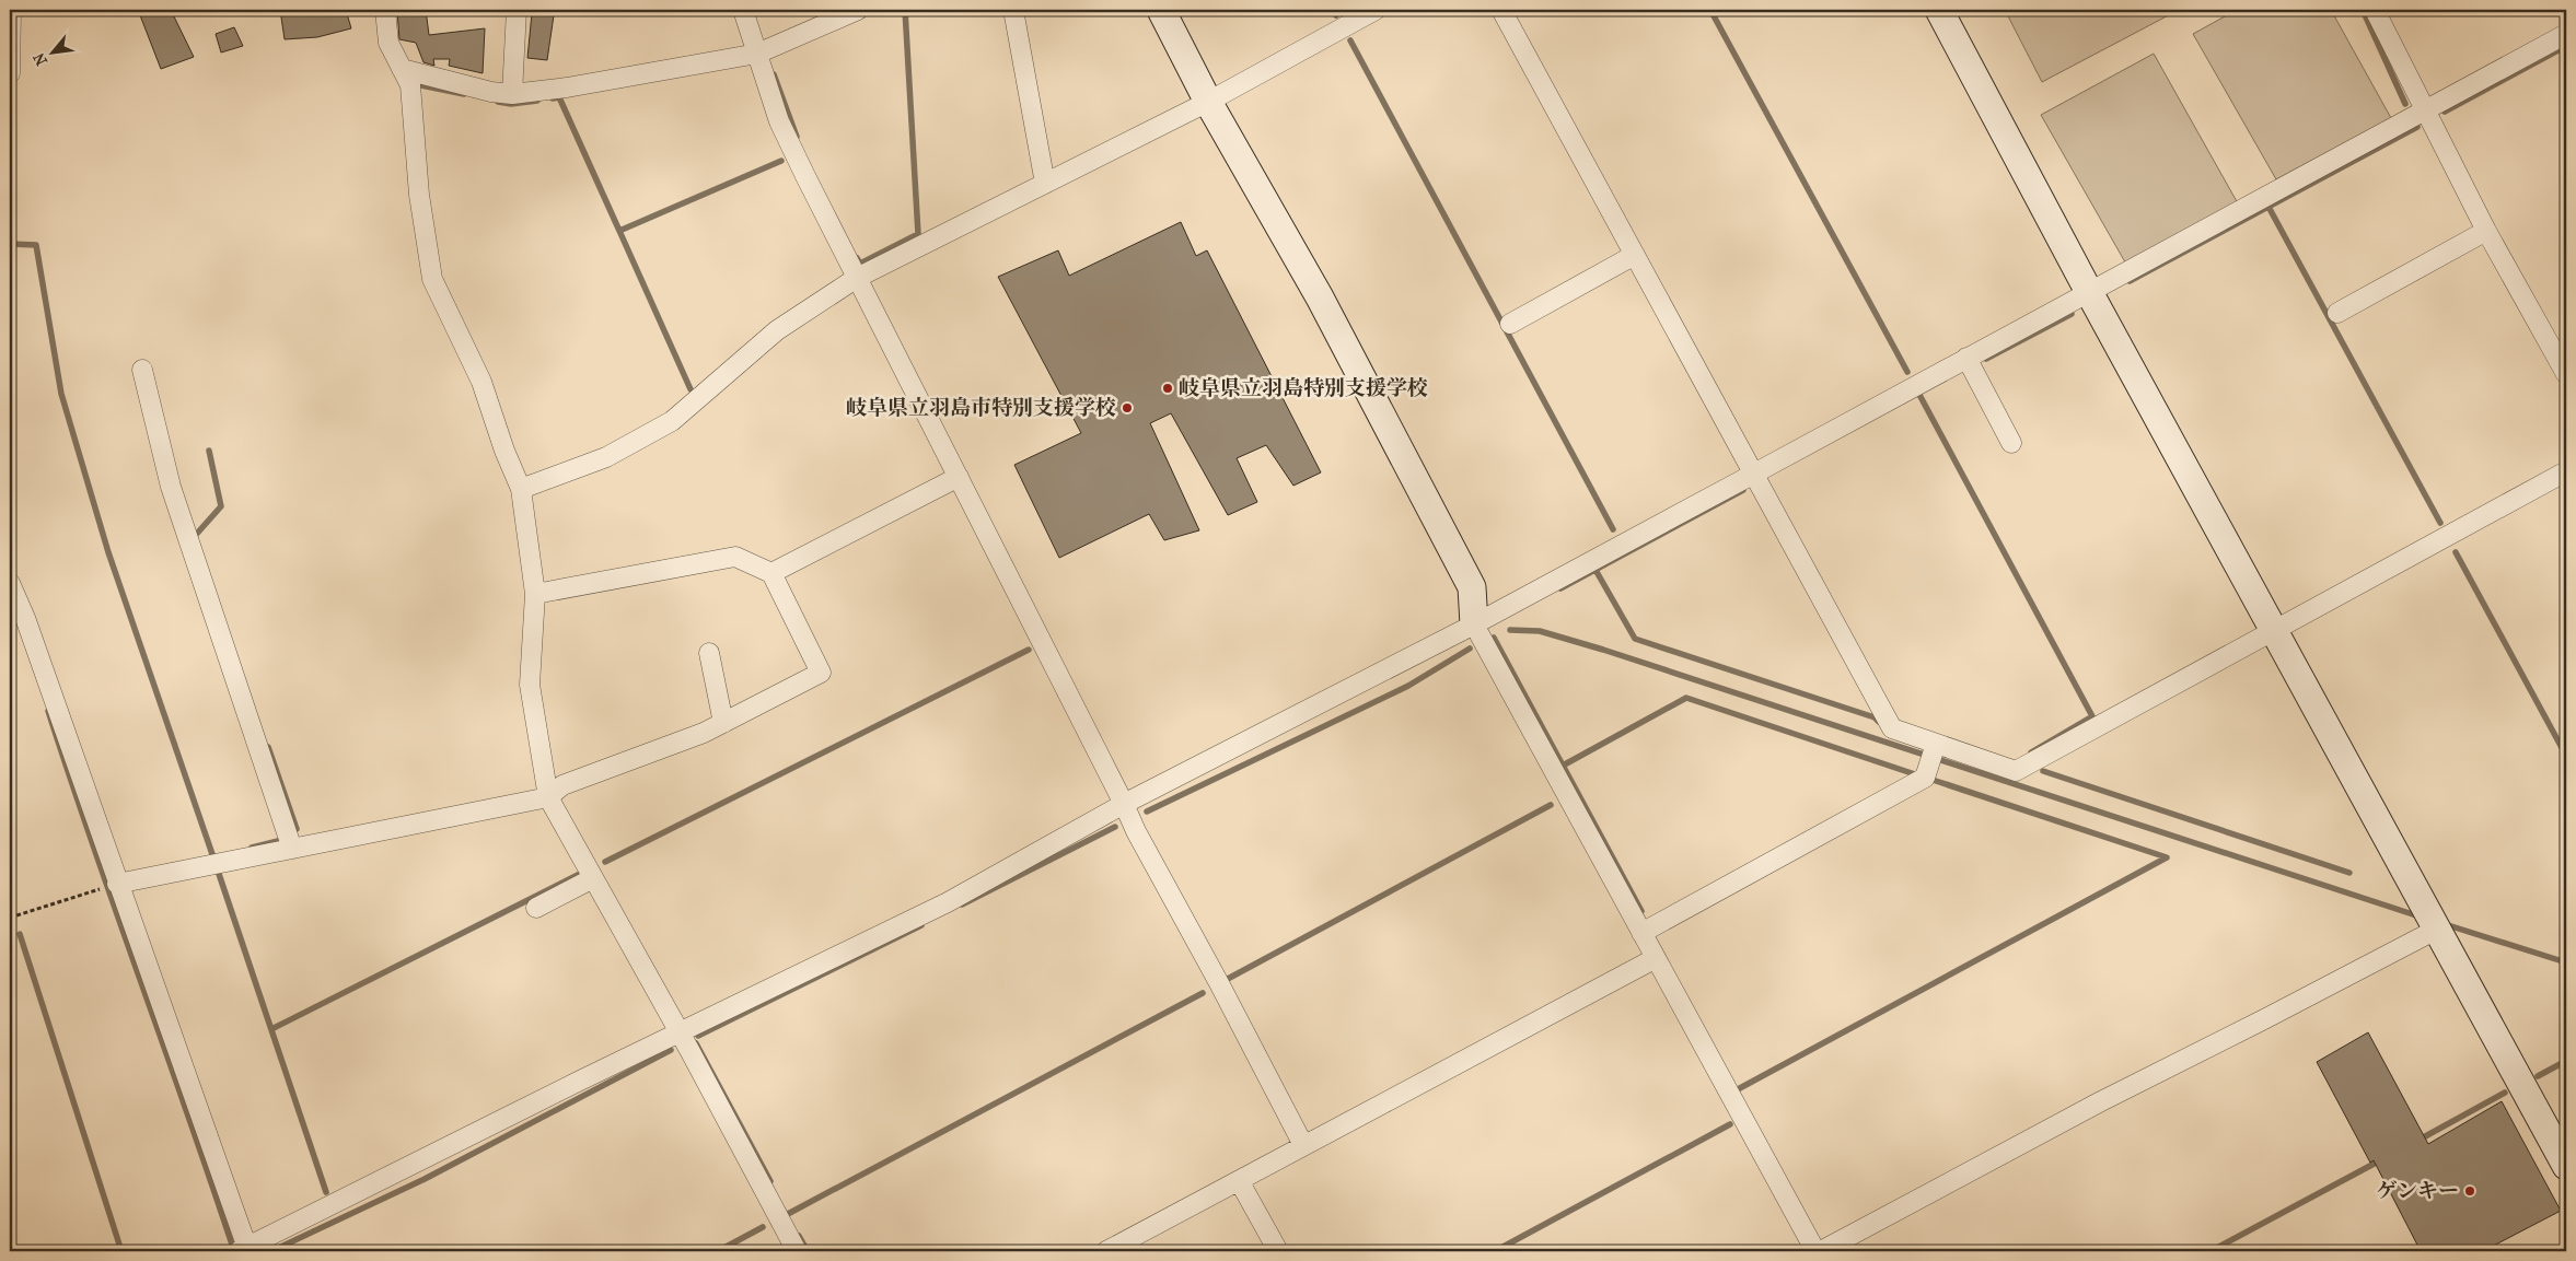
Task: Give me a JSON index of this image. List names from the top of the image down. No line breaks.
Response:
{"places":["岐阜県立羽島特別支援学校","岐阜県立羽島市特別支援学校","ゲンキー"],"north":"bottom left"}
